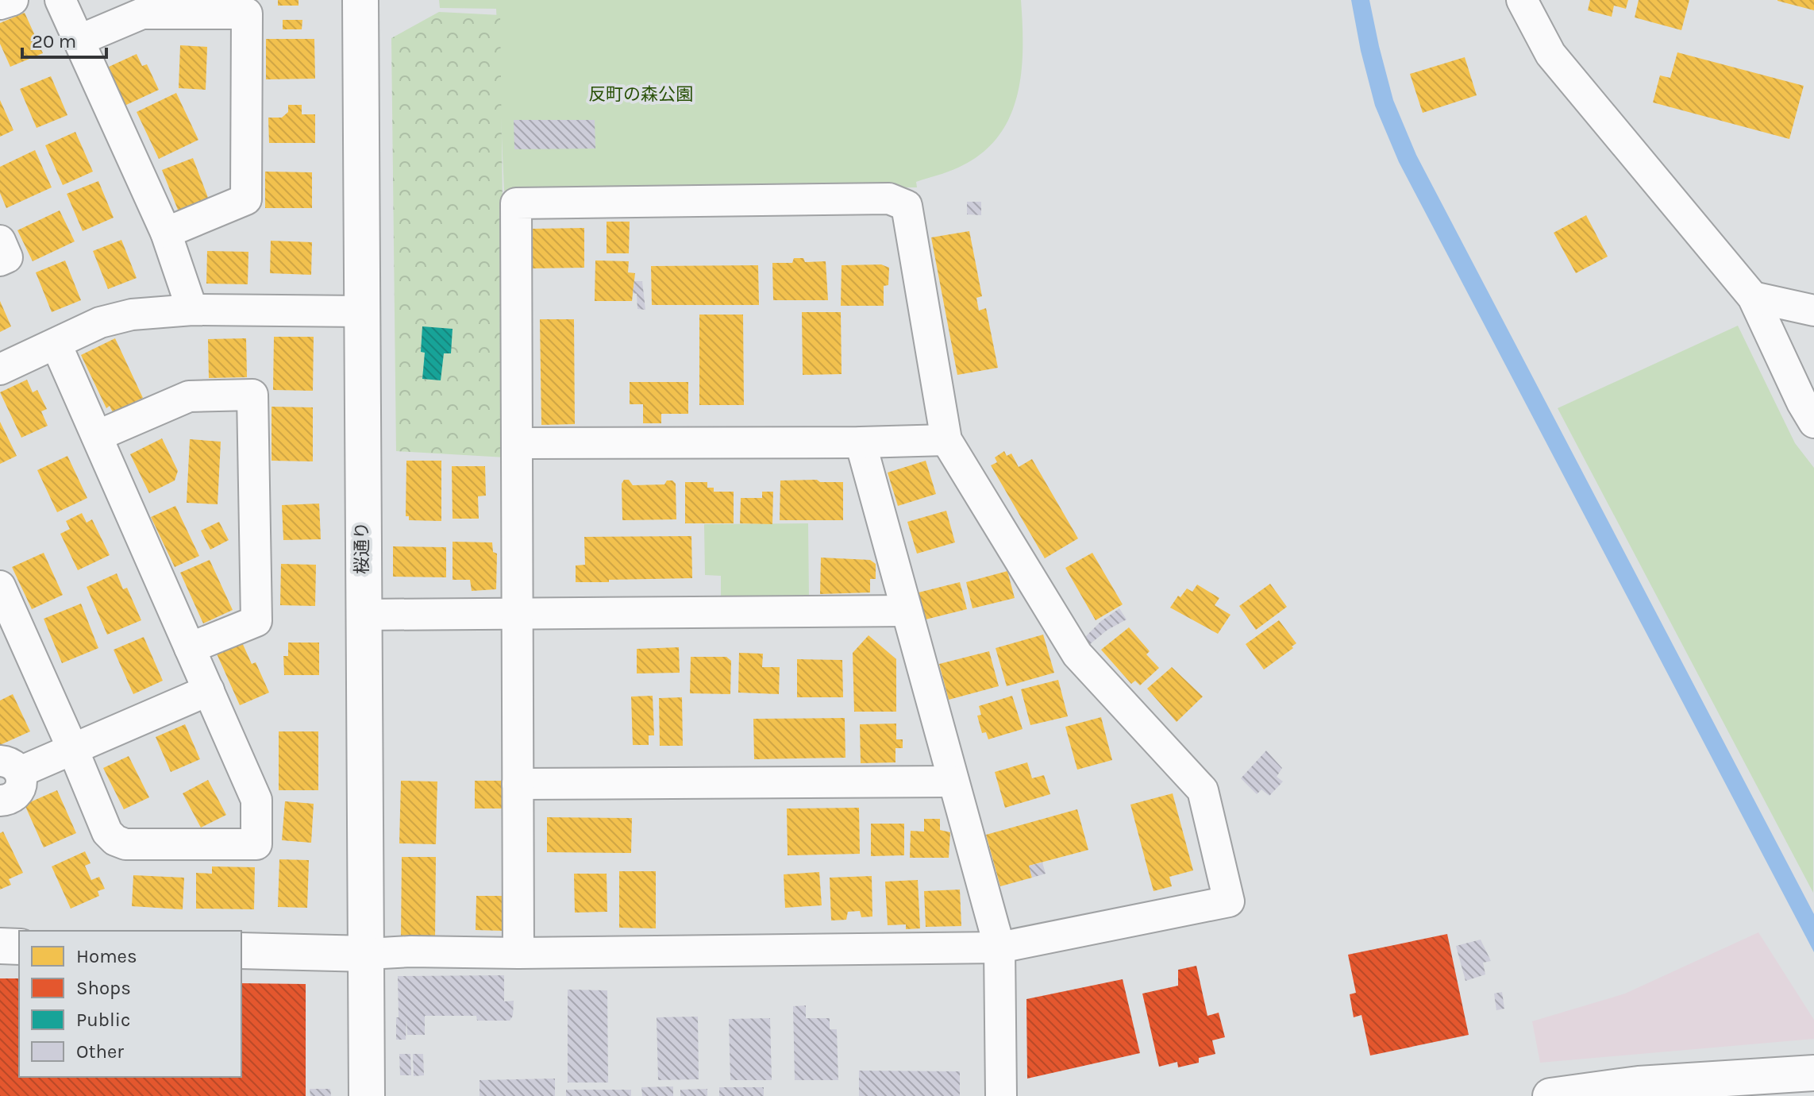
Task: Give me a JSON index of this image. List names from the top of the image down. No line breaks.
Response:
{"streets":{"street":["桜通り"]},"parks":["反町の森公園"],"legend":["Homes","Shops","Public","Other"],"scale_bar":"20 m"}
